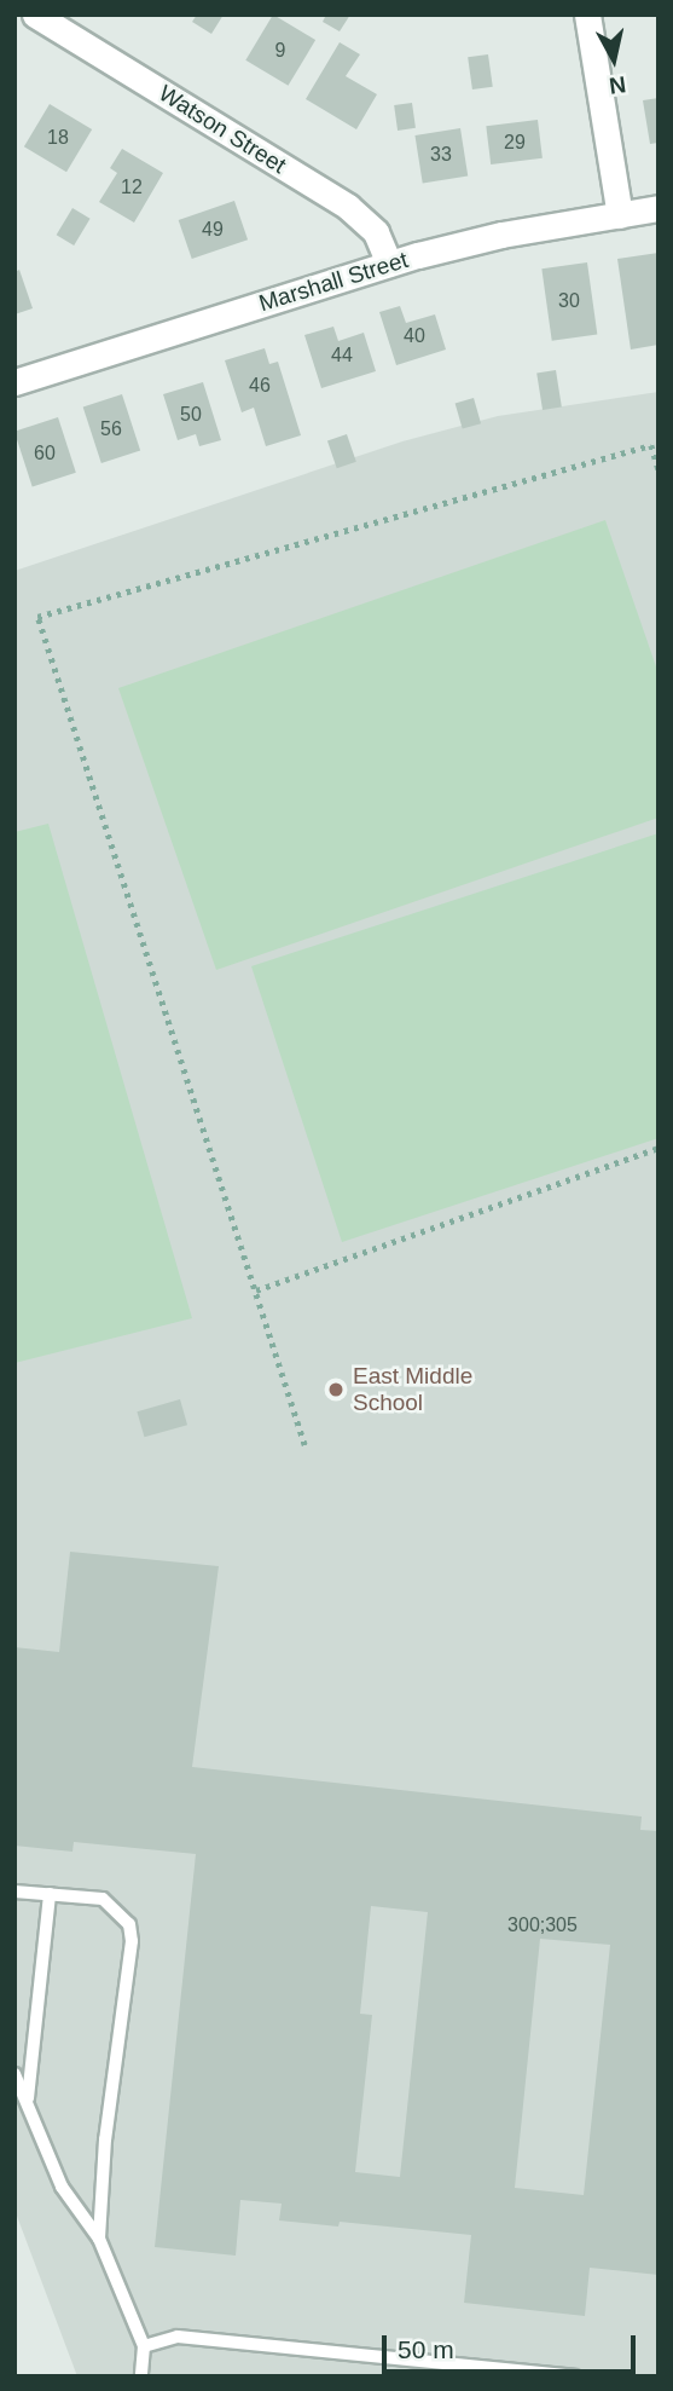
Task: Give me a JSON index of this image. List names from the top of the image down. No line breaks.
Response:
{"streets":{"street":["Watson Street","Marshall Street"]},"crossings":[["Watson Street","Marshall Street"]],"places":["East Middle School"],"house_numbers":["9","18","29","33","12","49","30","40","44","46","50","56","60","300;305"],"scale_bar":"50 m","north":"bottom"}
